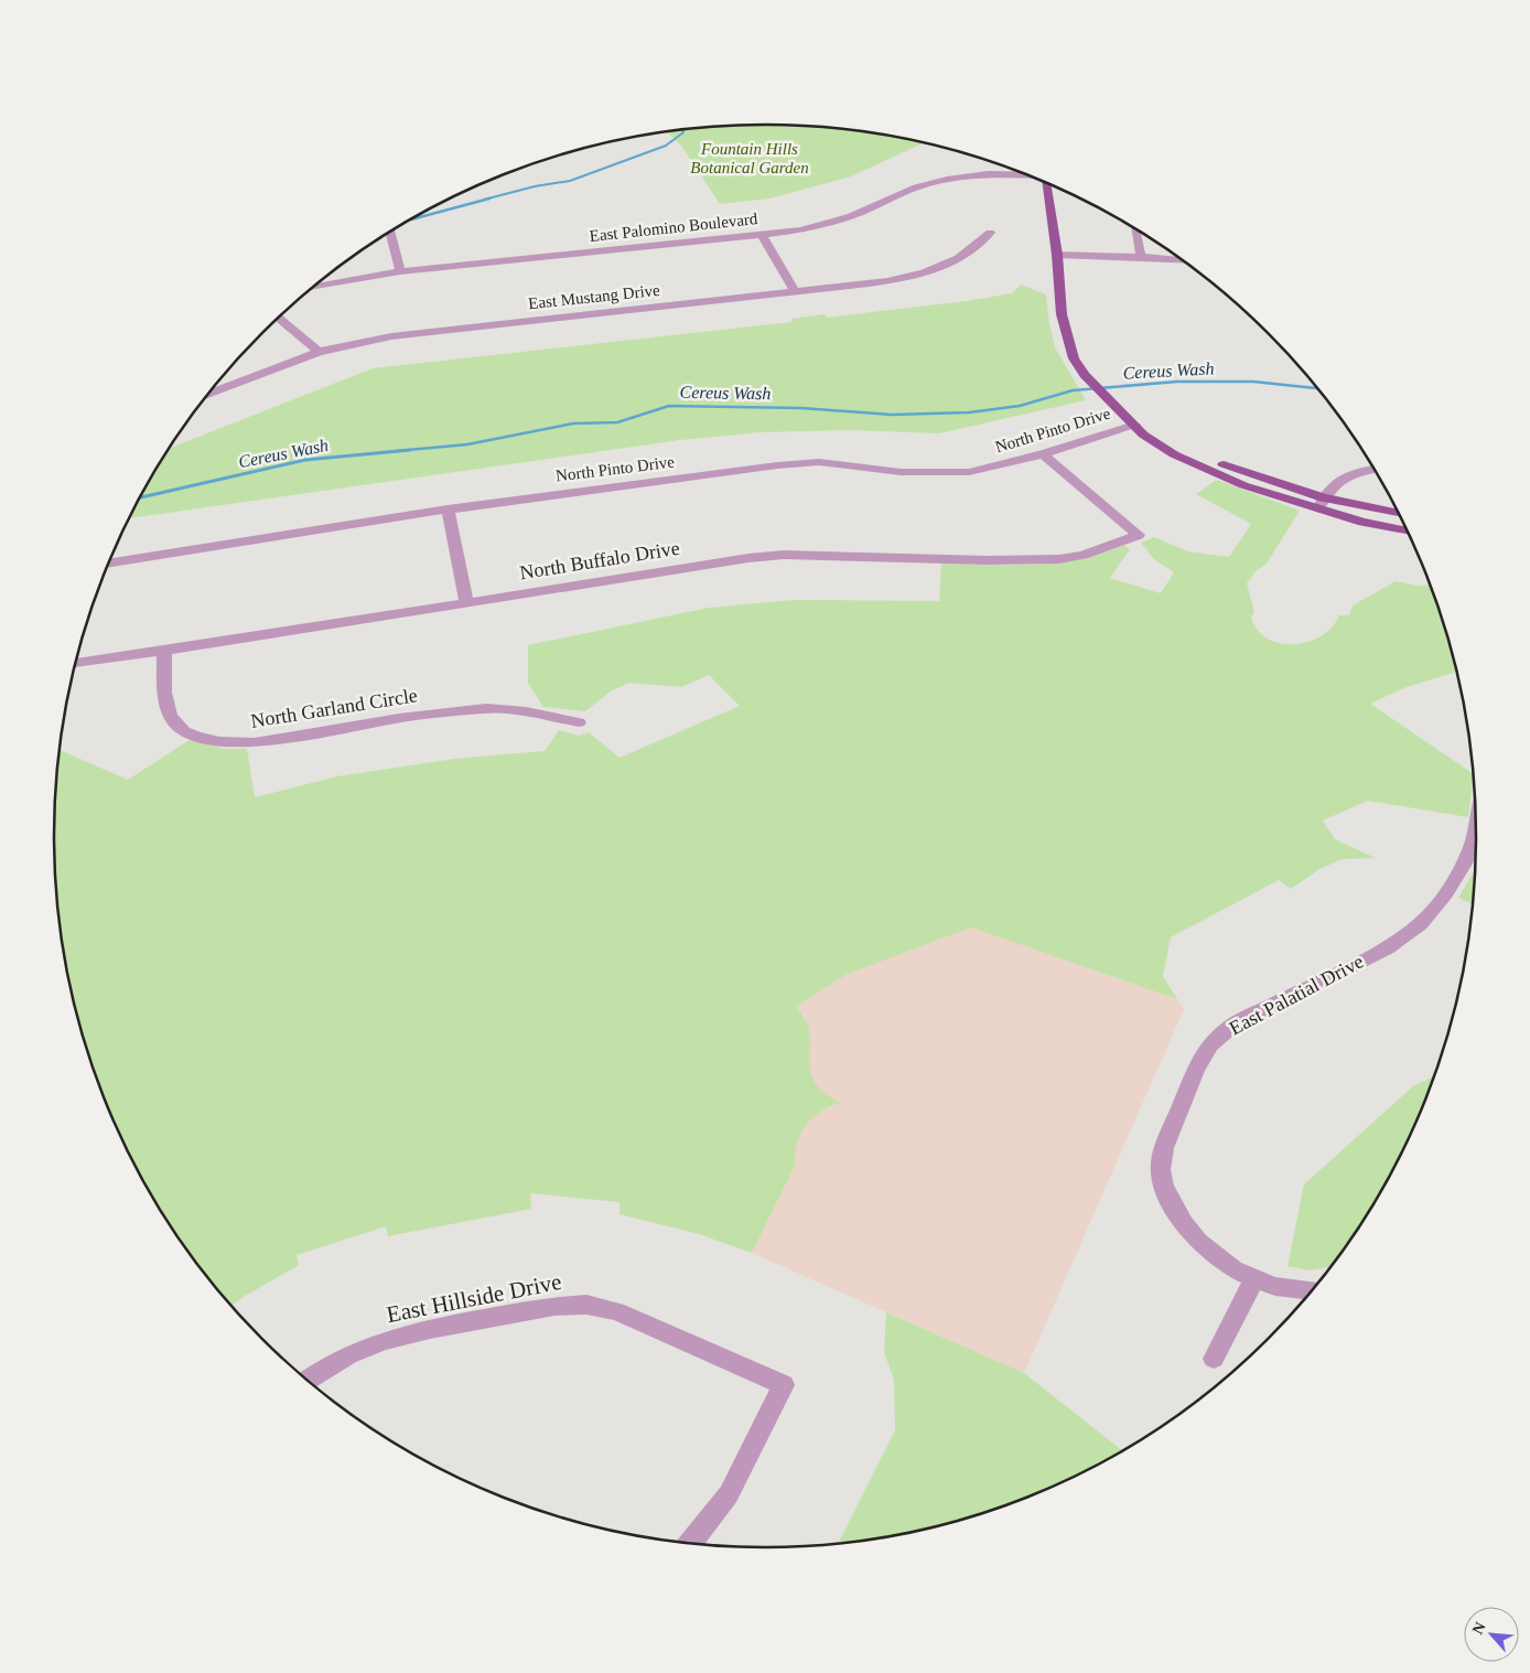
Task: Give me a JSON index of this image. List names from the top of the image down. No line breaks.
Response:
{"streets":{"street":["East Palomino Boulevard","East Mustang Drive","North Pinto Drive","North Buffalo Drive","North Garland Circle","East Palatial Drive","East Hillside Drive"]},"crossings":[["North Pinto Drive","North Buffalo Drive"],["North Buffalo Drive","North Garland Circle"]],"water":["Cereus Wash"],"parks":["Fountain Hills Botanical Garden"],"north":"top left"}
